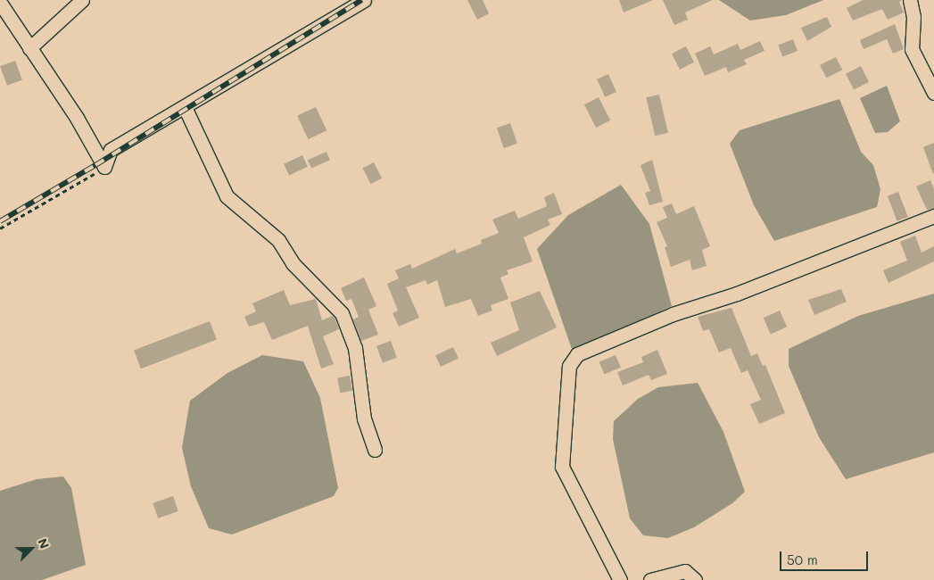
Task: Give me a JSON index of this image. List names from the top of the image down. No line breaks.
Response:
{"scale_bar":"50 m","north":"top right"}
